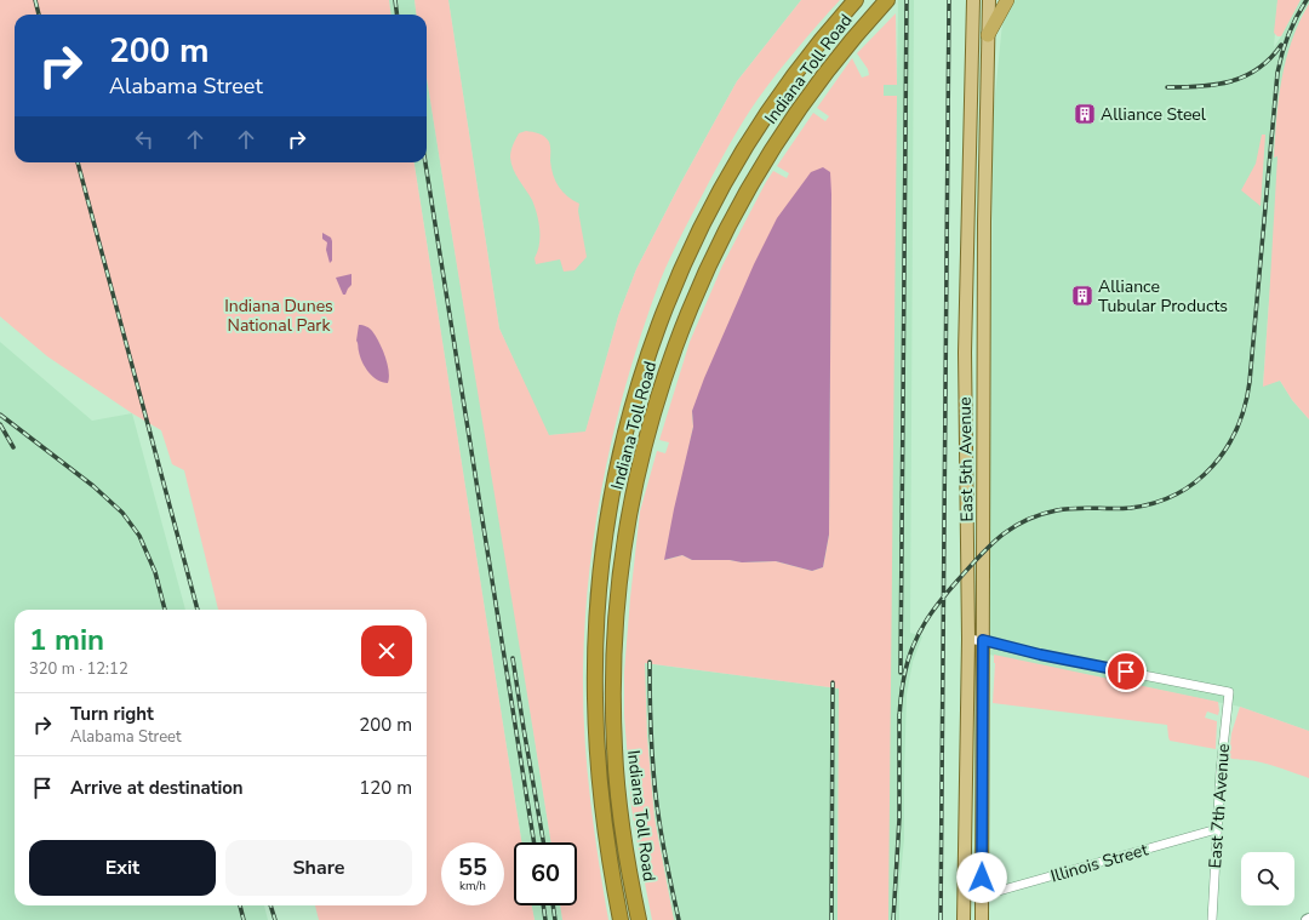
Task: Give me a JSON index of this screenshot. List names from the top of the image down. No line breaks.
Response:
{"streets":{"highway":["Indiana Toll Road"],"main road":["East 5th Avenue"],"street":["East 7th Avenue","Illinois Street"]},"crossings":[["East 5th Avenue","East 7th Avenue"],["East 5th Avenue","Illinois Street"],["East 7th Avenue","Illinois Street"]],"parks":["Indiana Dunes National Park"],"places":{"building":["Alliance Steel","Alliance Tubular Products"]},"page":{"turn":["200 m","Alabama Street"],"heading":["1 min","320 m · 12:12"],"list":[{"name":"Turn right","note":"Alabama Street","value":"200 m"},{"name":"Arrive at destination","value":"120 m"}],"buttons":["Exit","Share"],"speed":"55 km/h","limit":"60"}}
